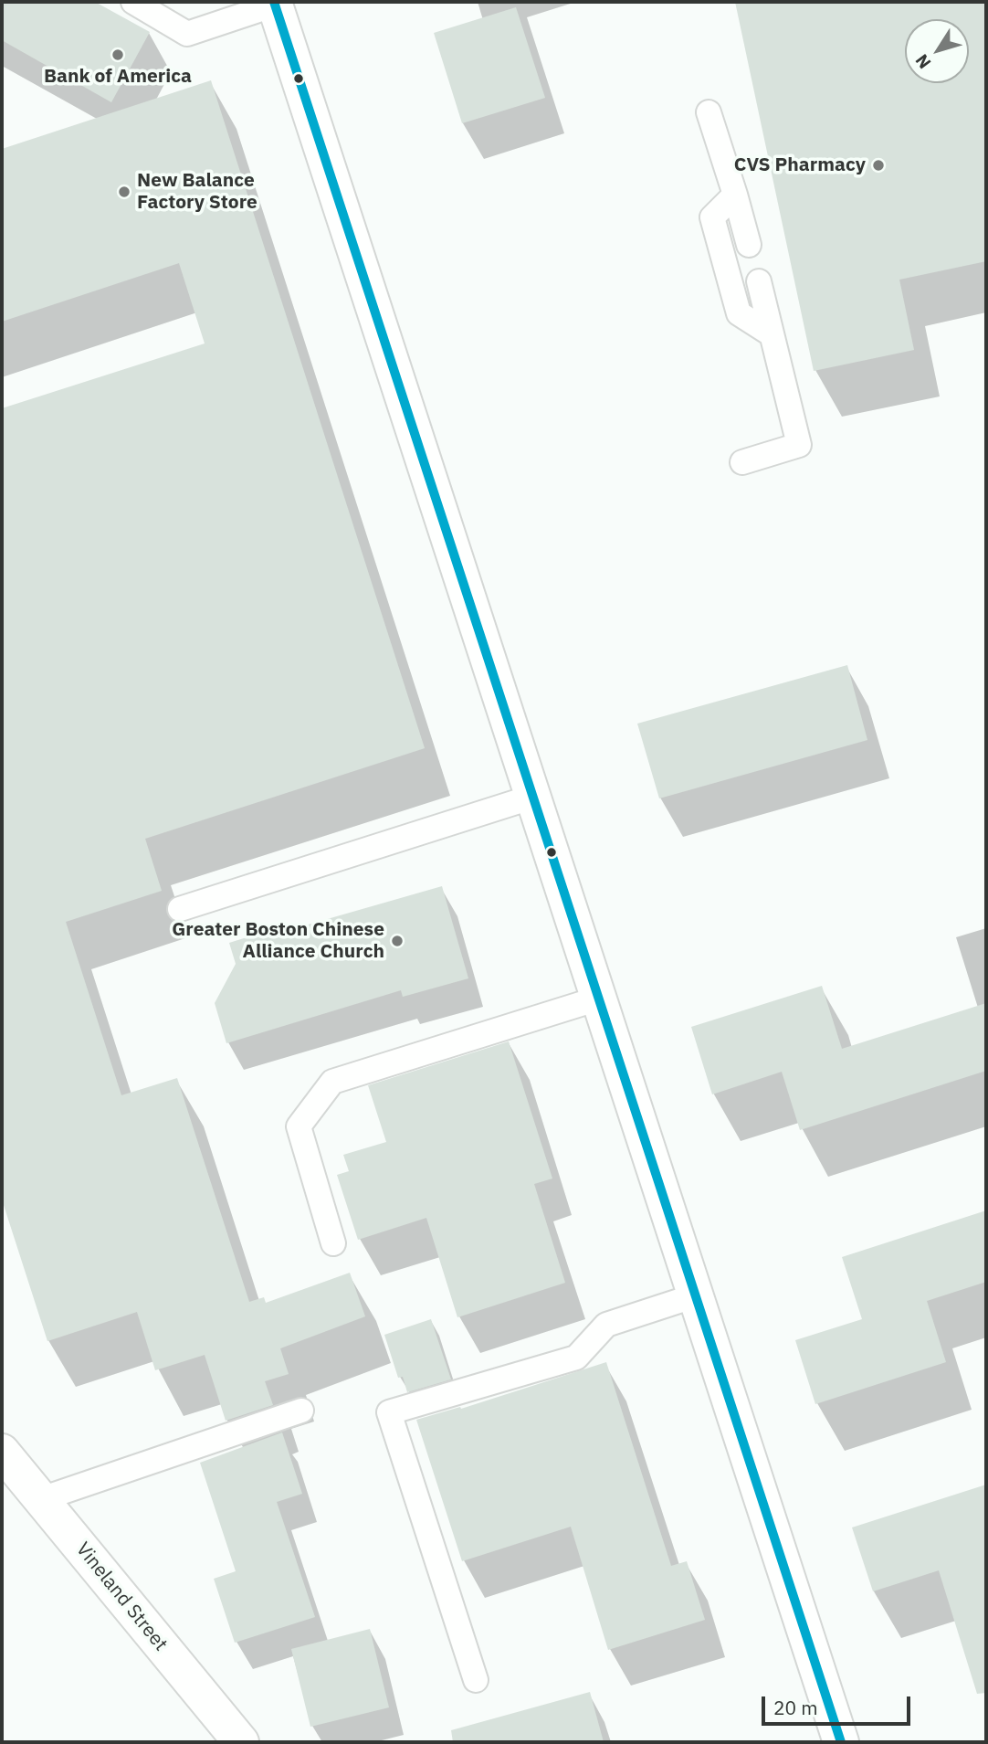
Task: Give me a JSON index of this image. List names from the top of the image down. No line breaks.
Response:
{"streets":{"main road":["Vineland Street"]},"places":["Bank of America","CVS Pharmacy","New Balance Factory Store","Greater Boston Chinese Alliance Church"],"scale_bar":"20 m","north":"bottom left"}
